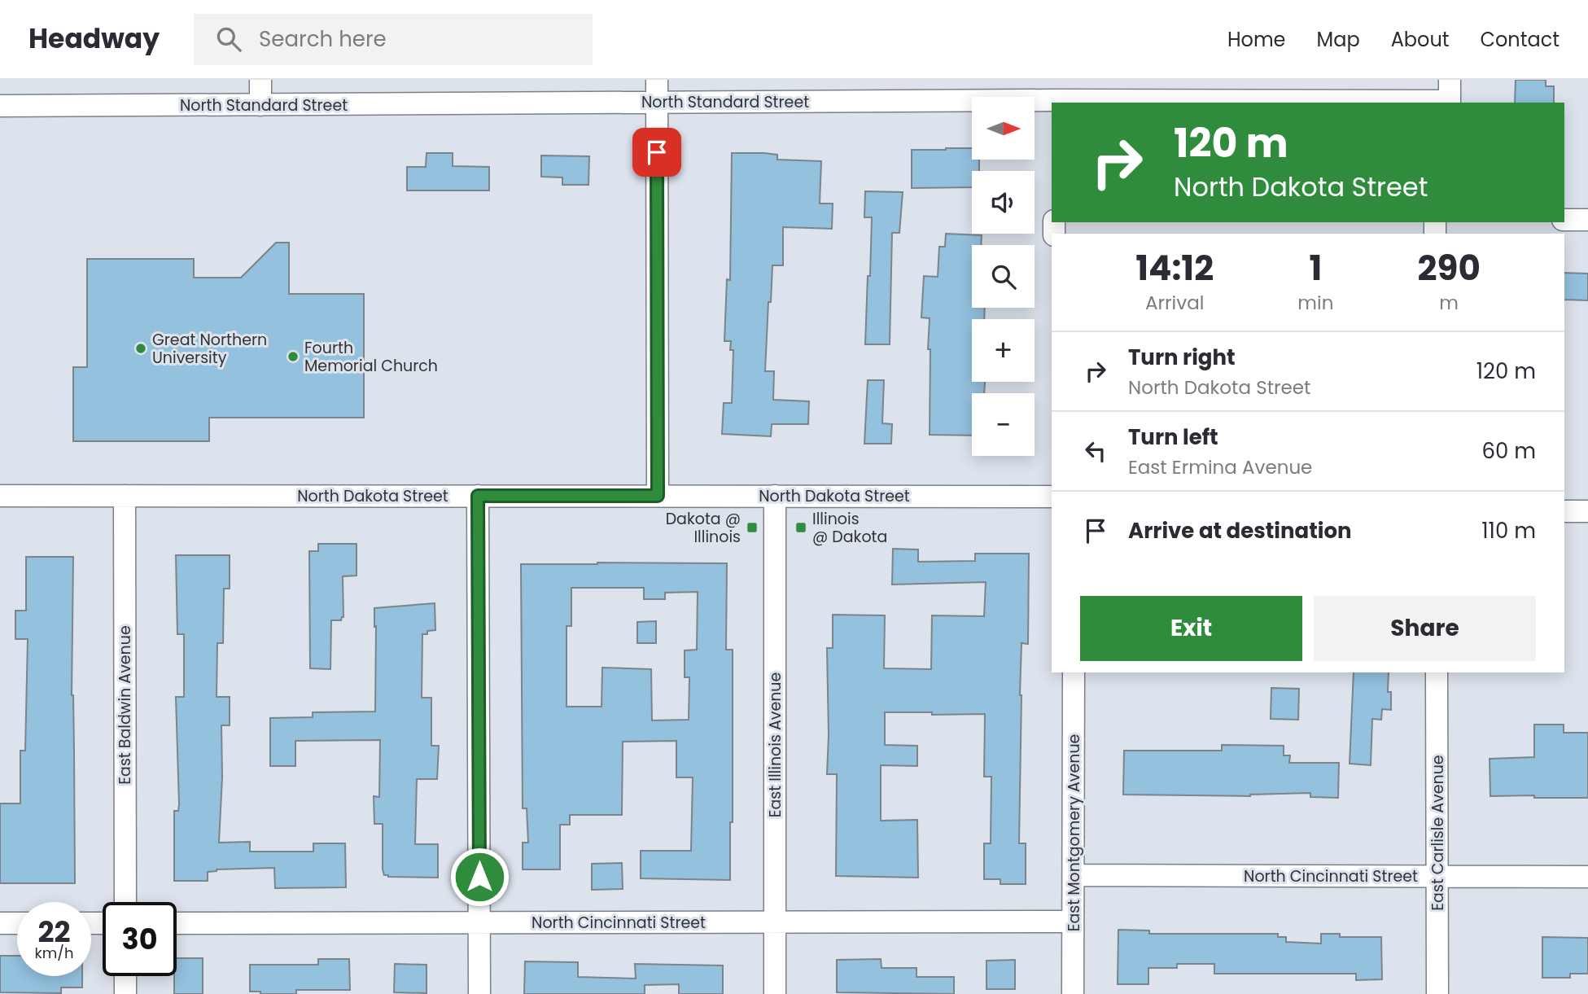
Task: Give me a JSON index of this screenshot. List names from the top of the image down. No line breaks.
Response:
{"streets":{"street":["North Standard Street","North Dakota Street","East Baldwin Avenue","East Illinois Avenue","East Montgomery Avenue","East Carlisle Avenue","North Cincinnati Street"]},"crossings":[["North Dakota Street","East Baldwin Avenue"],["North Dakota Street","East Illinois Avenue"],["East Illinois Avenue","North Cincinnati Street"],["East Montgomery Avenue","North Cincinnati Street"],["East Carlisle Avenue","North Cincinnati Street"]],"places":{"other":["Great Northern University","Fourth Memorial Church"],"transit":["Dakota @ Illinois","Illinois @ Dakota"]},"north":"right","page":{"header":"Headway","search":"Search here","nav":["Home","Map","About","Contact"],"map_buttons":["+","−"],"turn":["120 m","North Dakota Street"],"eta":["14:12","Arrival","1","min","290","m"],"list":[{"name":"Turn right","note":"North Dakota Street","value":"120 m"},{"name":"Turn left","note":"East Ermina Avenue","value":"60 m"},{"name":"Arrive at destination","value":"110 m"}],"buttons":["Exit","Share"],"speed":"22 km/h","limit":"30"}}
